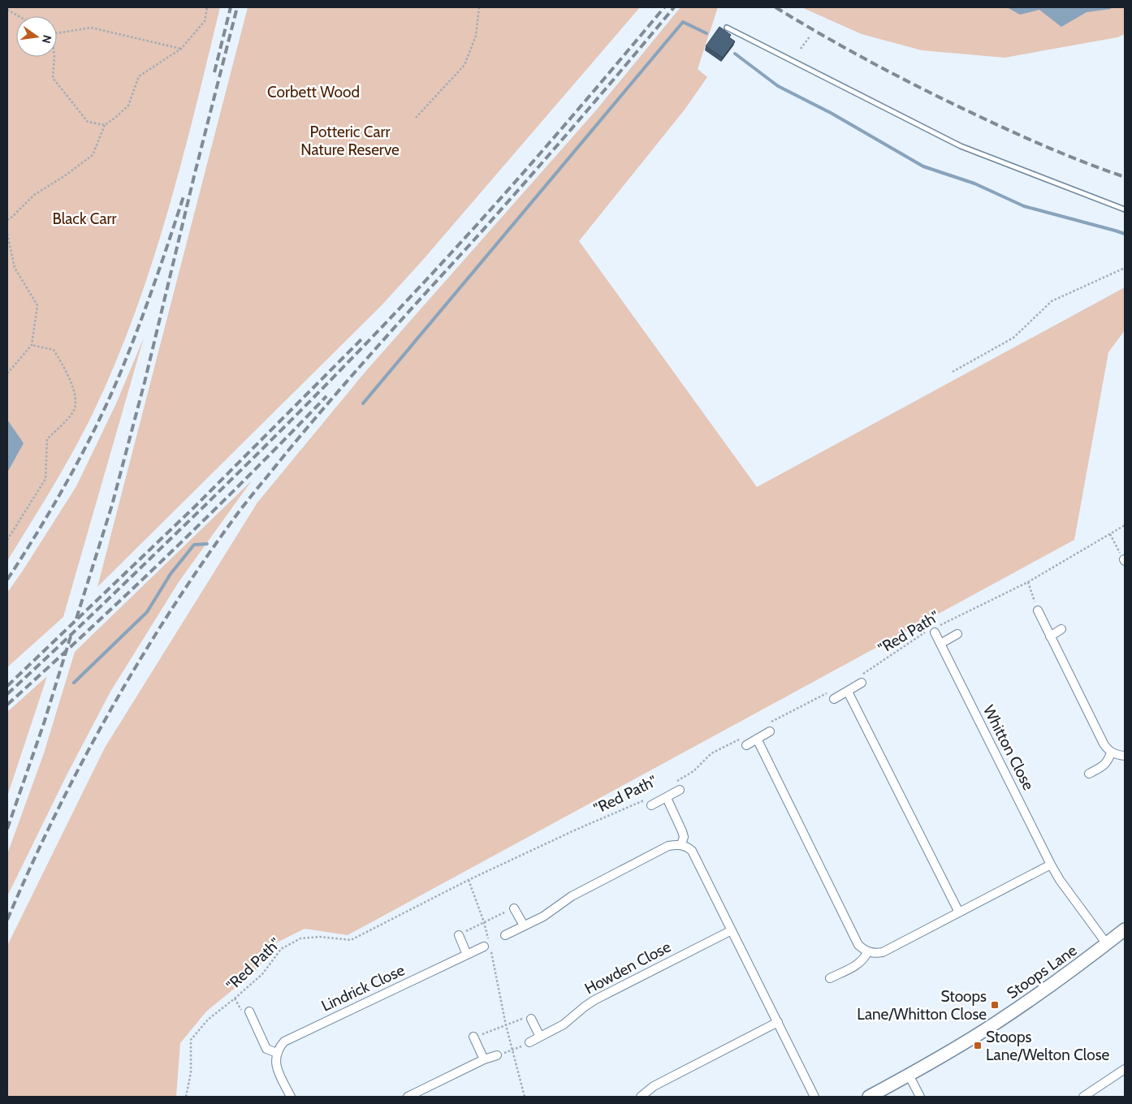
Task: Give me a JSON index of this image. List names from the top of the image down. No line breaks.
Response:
{"streets":{"street":["Whitton Close","Howden Close","Stoops Lane","Lindrick Close"],"path":["\"Red Path\""]},"crossings":[["\"Red Path\"","Whitton Close"],["Whitton Close","Stoops Lane"]],"parks":["Corbett Wood","Potteric Carr Nature Reserve","Black Carr"],"places":{"transit":["Stoops Lane/Whitton Close","Stoops Lane/Welton Close"]},"north":"right"}
